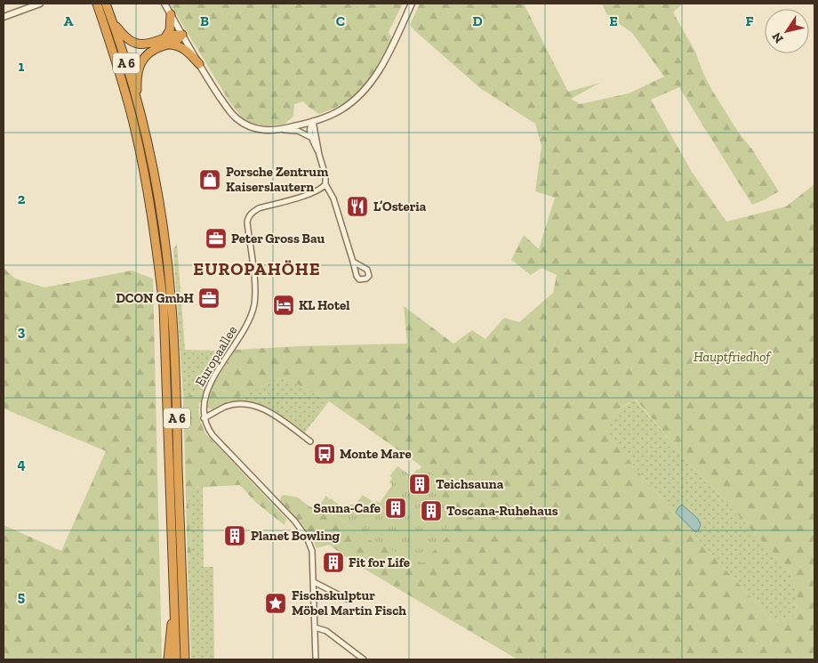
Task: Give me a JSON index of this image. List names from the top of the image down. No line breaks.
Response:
{"streets":{"highway":["A 6"],"street":["Europaallee"]},"districts":["EUROPAHÖHE"],"parks":["Hauptfriedhof"],"places":{"shop":["Porsche Zentrum Kaiserslautern"],"restaurant":["L’Osteria"],"office":["Peter Gross Bau","DCON GmbH"],"hotel":["KL Hotel"],"bus stop":["Monte Mare"],"building":["Teichsauna","Sauna-Cafe","Toscana-Ruhehaus","Planet Bowling","Fit for Life"],"place":["Fischskulptur Möbel Martin Fisch"]},"north":"bottom left","grid":{"columns":["A","B","C","D","E","F"],"rows":["1","2","3","4","5"]}}
